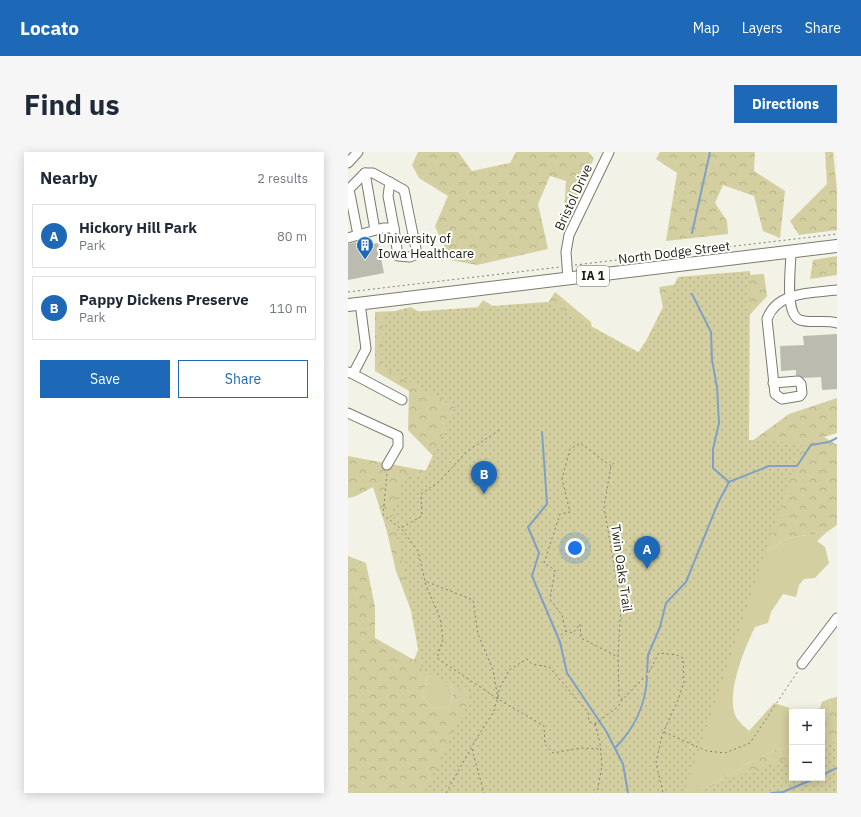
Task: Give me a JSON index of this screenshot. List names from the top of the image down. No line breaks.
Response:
{"streets":{"main road":["North Dodge Street","IA 1"],"street":["Bristol Drive"],"path":["Twin Oaks Trail"]},"crossings":[["Bristol Drive","North Dodge Street"]],"places":{"building":["University of Iowa Healthcare"]},"page":{"header":"Locato","nav":["Map","Layers","Share"],"buttons":["Directions",["Save","Share"]],"title":"Find us","heading":["Nearby","2 results"],"list":[{"mark":"A","name":"Hickory Hill Park","note":"Park","value":"80 m"},{"mark":"B","name":"Pappy Dickens Preserve","note":"Park","value":"110 m"}],"pins":["B","A"],"map_buttons":["+","−"]}}
